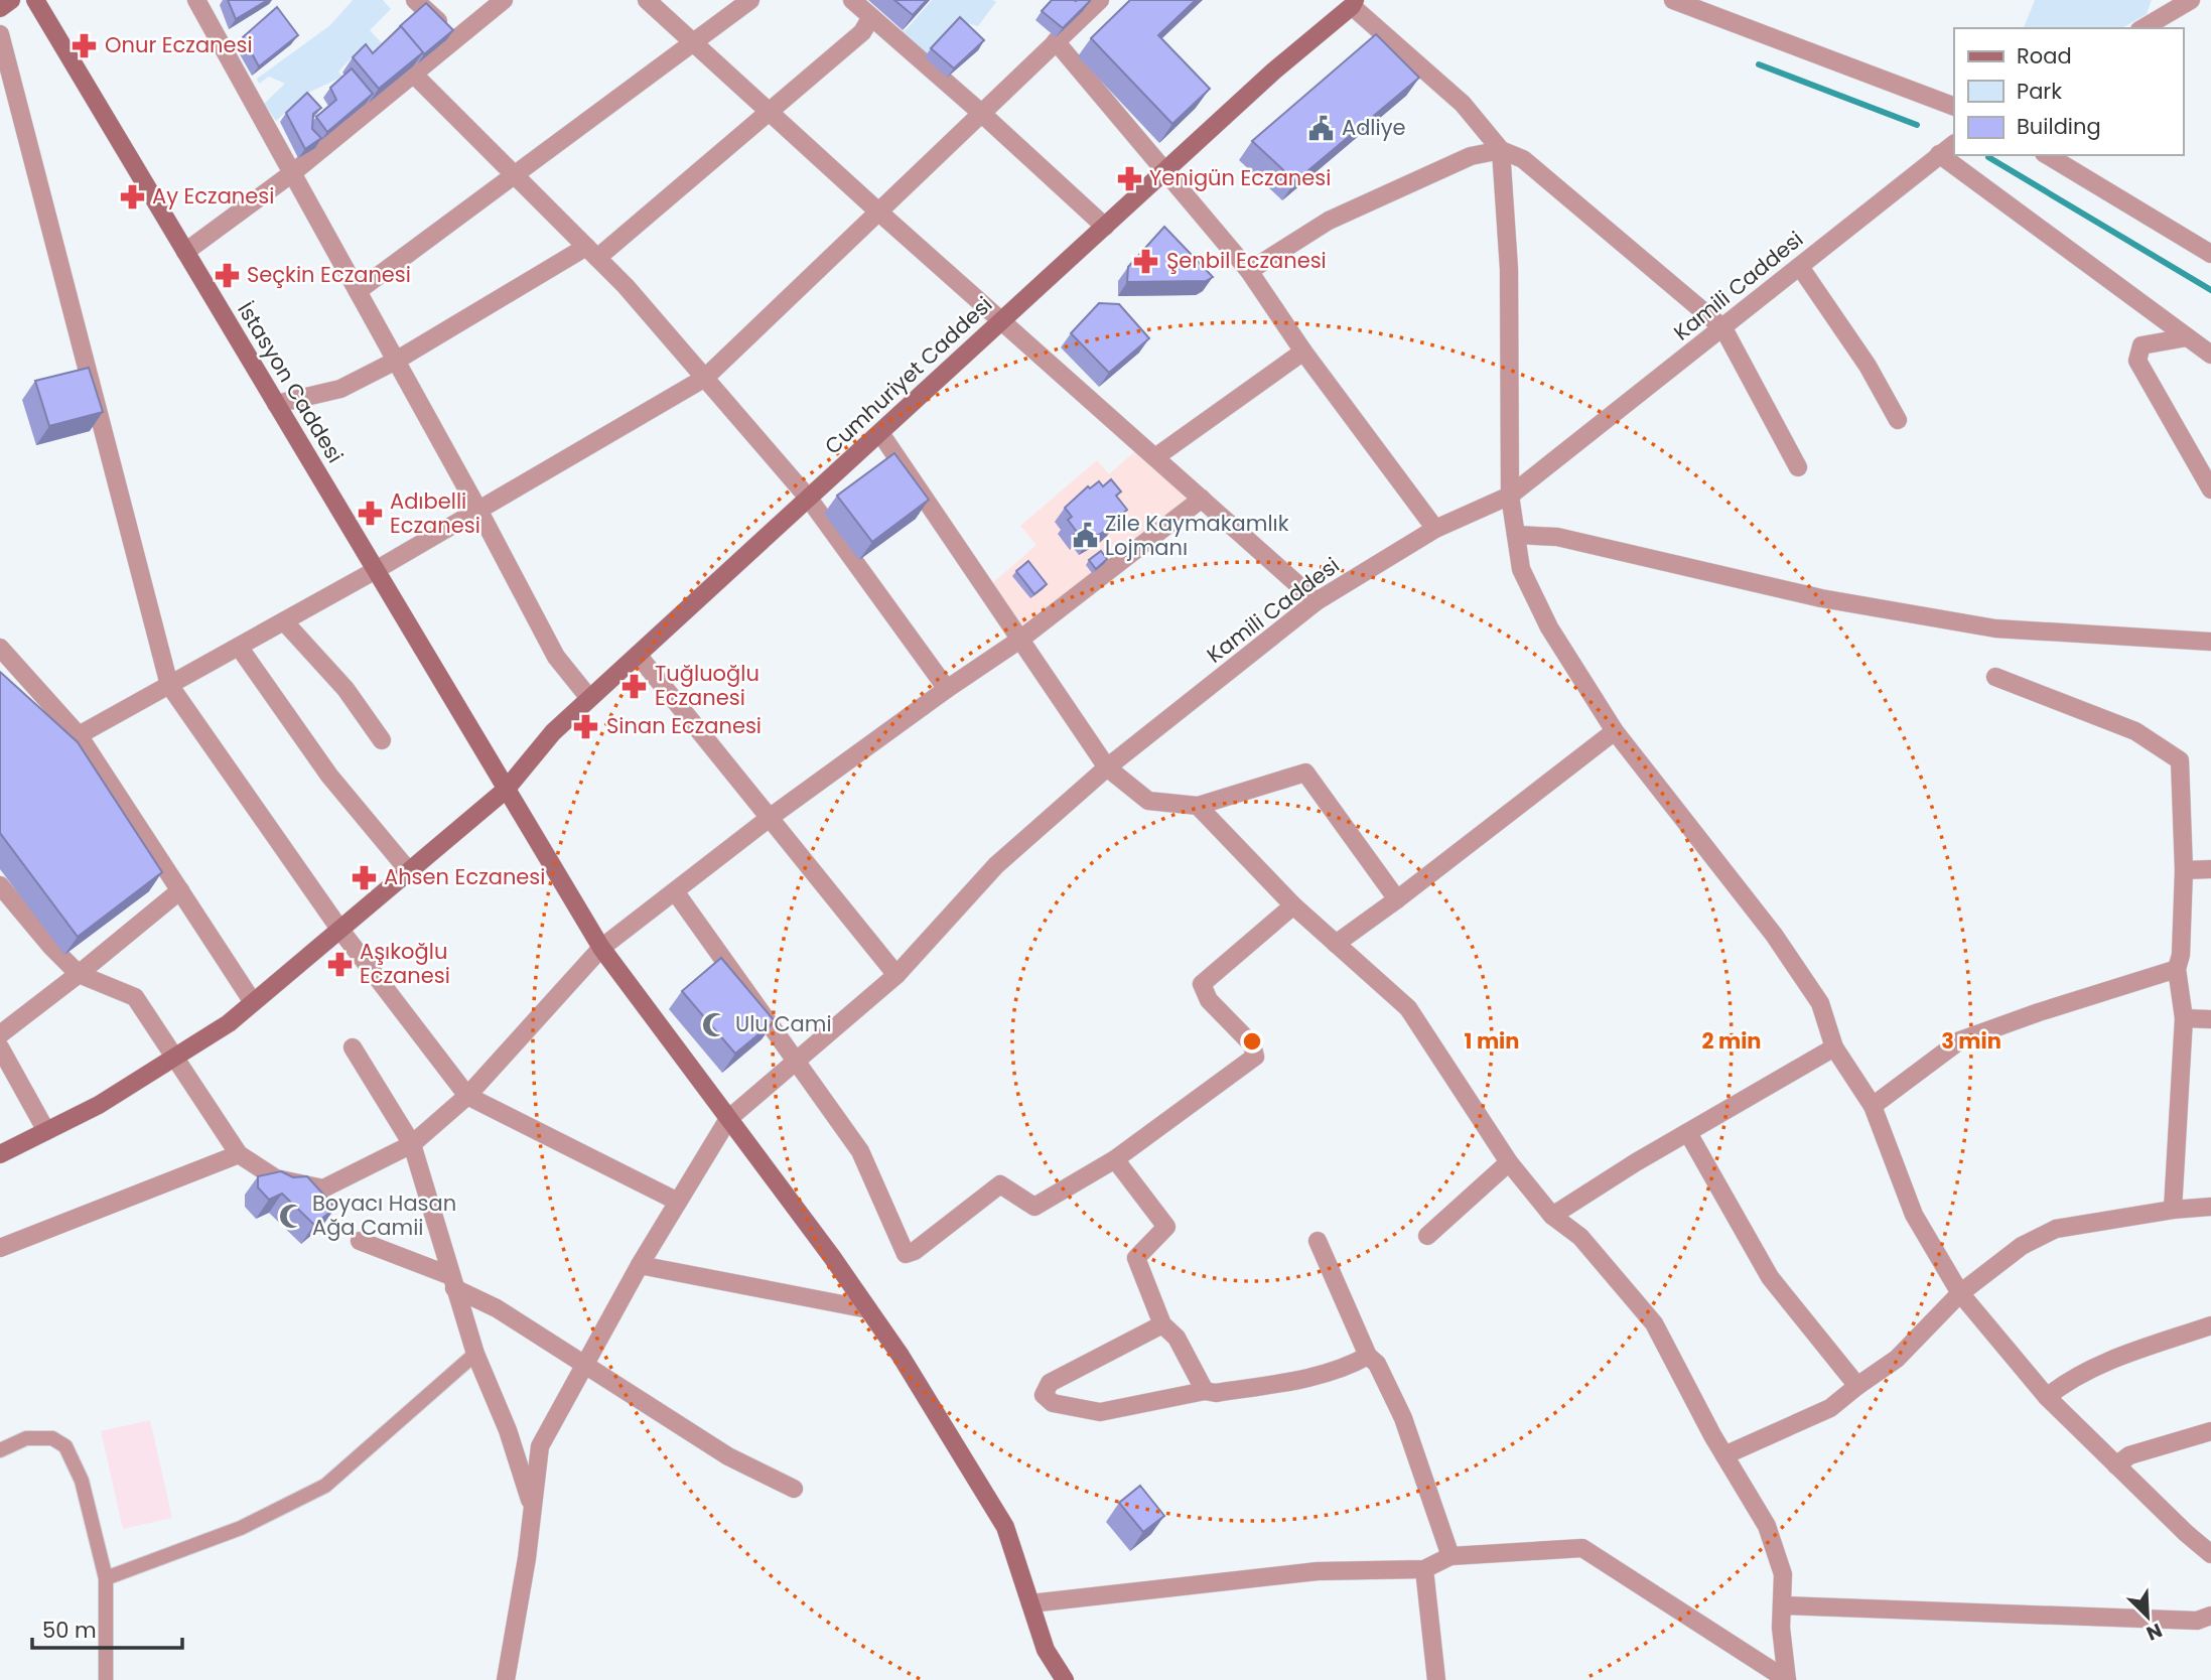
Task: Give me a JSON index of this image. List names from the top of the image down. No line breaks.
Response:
{"streets":{"main road":["Cumhuriyet Caddesi","İstasyon Caddesi"],"street":["Kamili Caddesi"]},"crossings":[["Kamili Caddesi","İstasyon Caddesi"],["Cumhuriyet Caddesi","İstasyon Caddesi"]],"places":{"pharmacy":["Onur Eczanesi","Yenigün Eczanesi","Ay Eczanesi","Şenbil Eczanesi","Seçkin Eczanesi","Adıbelli Eczanesi","Tuğluoğlu Eczanesi","Sinan Eczanesi","Ahsen Eczanesi","Aşıkoğlu Eczanesi"],"public building":["Adliye","Zile Kaymakamlık Lojmanı"],"mosque":["Ulu Cami","Boyacı Hasan Ağa Camii"]},"legend":["Road","Park","Building"],"scale_bar":"50 m","north":"bottom right","rings":["1 min","2 min","3 min"]}
